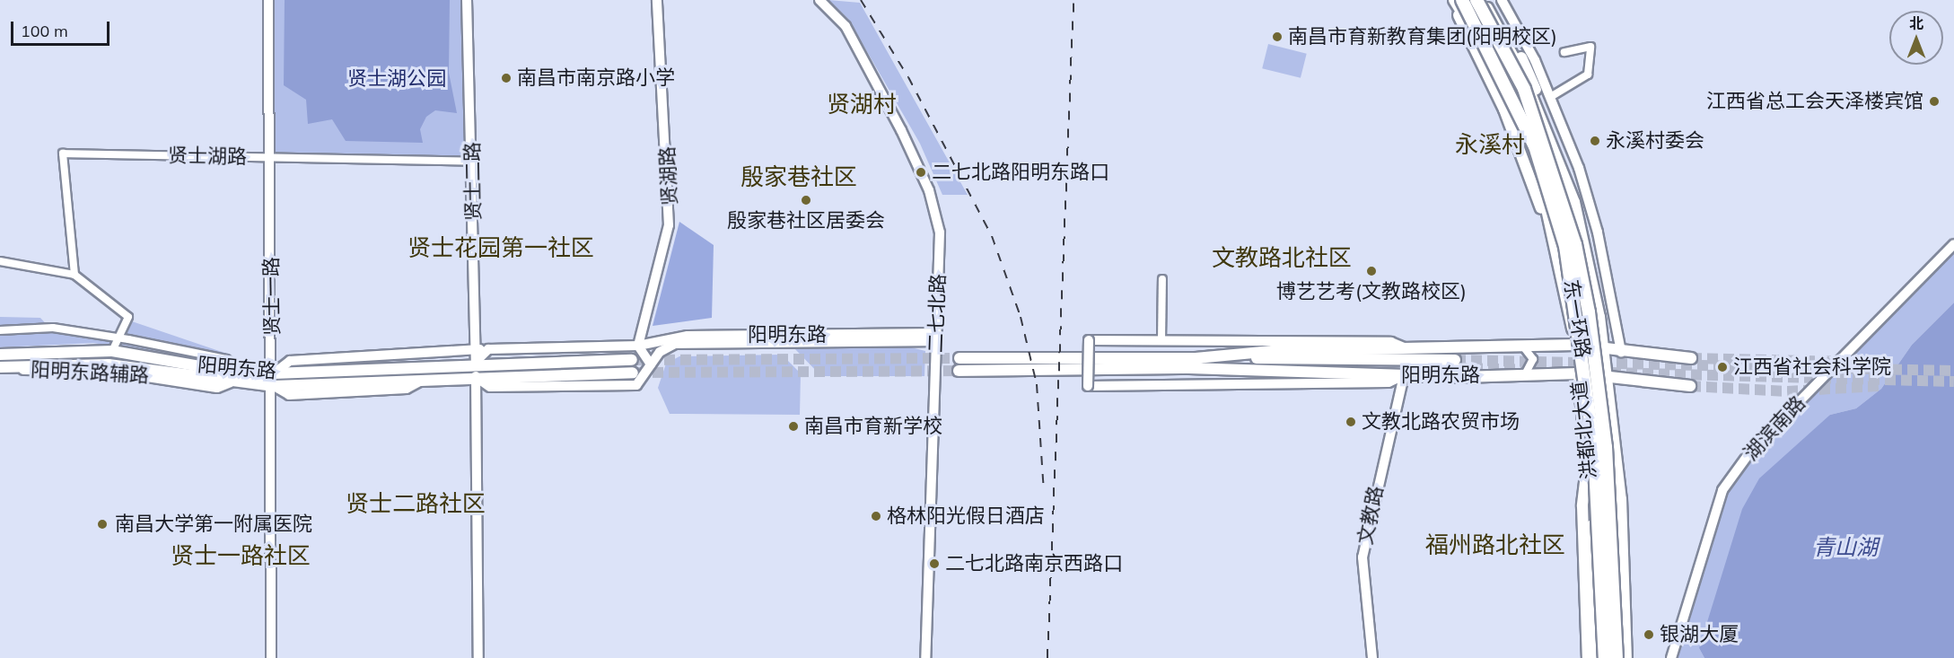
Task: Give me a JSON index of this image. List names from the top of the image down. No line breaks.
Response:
{"streets":{"highway":["东一环路"],"main road":["贤湖路","贤士二路","贤士一路","二七北路","阳明东路","湖滨南路","洪都北大道","文教路"],"street":["贤士湖路"]},"crossings":[["贤士湖路","贤士二路"],["贤士湖路","贤士一路"],["贤湖路","阳明东路"],["贤士二路","阳明东路"],["贤士一路","阳明东路"],["二七北路","阳明东路"],["阳明东路","洪都北大道"],["阳明东路","文教路"]],"districts":["贤湖村","永溪村","殷家巷社区","贤士花园第一社区","文教路北社区","贤士二路社区","福州路北社区","贤士一路社区"],"water":["青山湖"],"parks":["贤士湖公园"],"places":["南昌市育新教育集团(阳明校区)","南昌市南京路小学","江西省总工会天泽楼宾馆","永溪村委会","二七北路阳明东路口","殷家巷社区居委会","博艺艺考(文教路校区)","江西省社会科学院","文教北路农贸市场","南昌市育新学校","格林阳光假日酒店","南昌大学第一附属医院","二七北路南京西路口","银湖大厦"],"scale_bar":"100 m","north":"top"}
